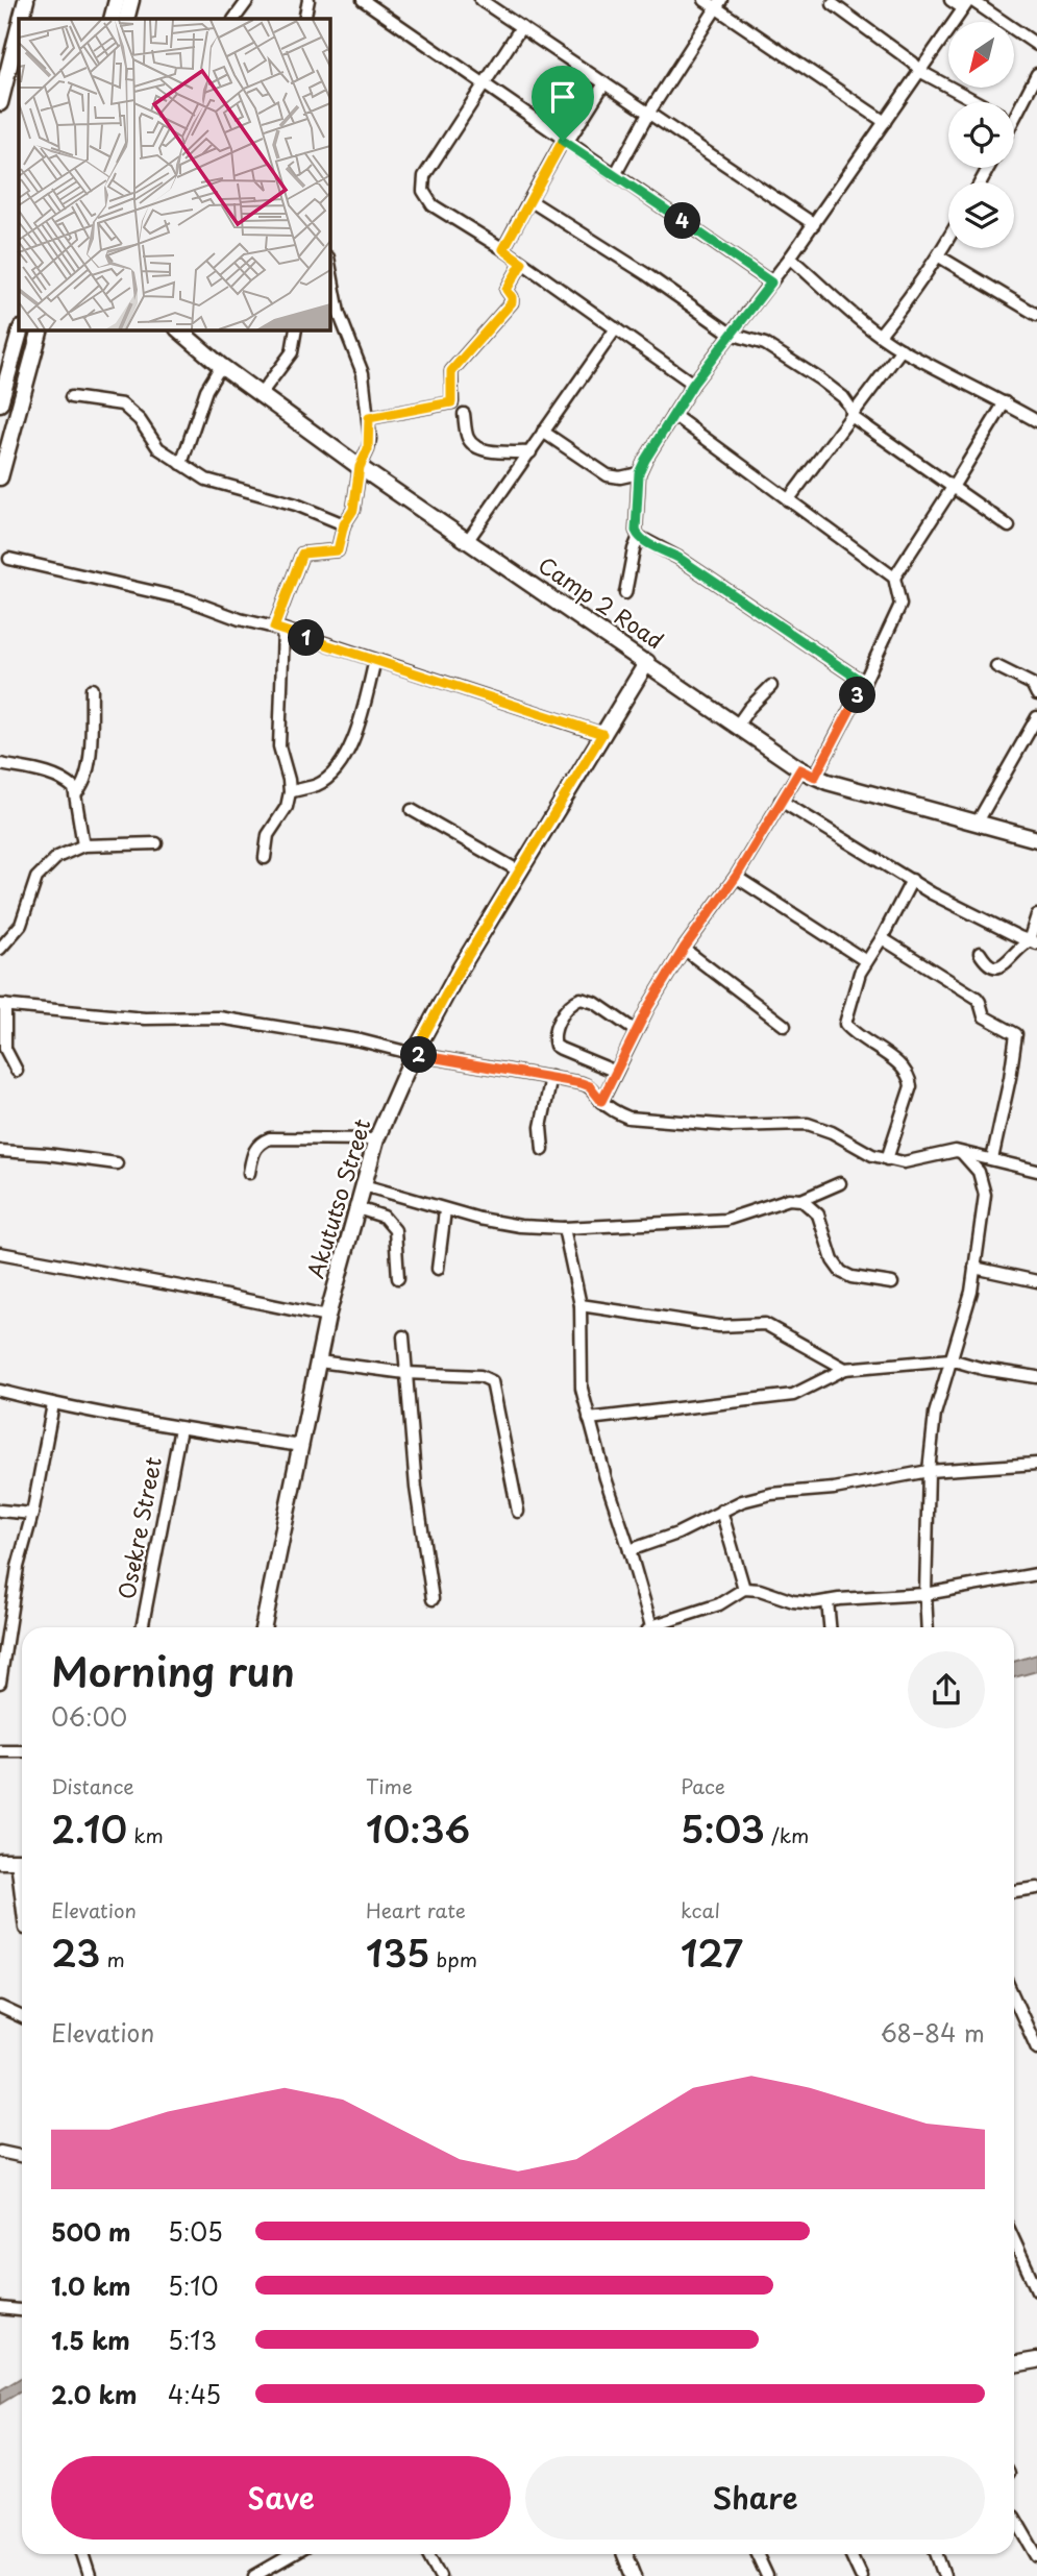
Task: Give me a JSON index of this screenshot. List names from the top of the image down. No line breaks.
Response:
{"streets":{"street":["Camp 2 Road","Akututso Street","Osekre Street"]},"crossings":[["Camp 2 Road","Akututso Street"]],"north":"bottom left","page":{"pins":["4","1","3","2"],"heading":["Morning run","06:00"],"stats":[["Distance","2.10 km"],["Time","10:36"],["Pace","5:03 /km"],["Elevation","23 m"],["Heart rate","135 bpm"],["kcal","127"]],"chart":["Elevation","68–84 m"],"list":[{"name":"500 m","note":"5:05"},{"name":"1.0 km","note":"5:10"},{"name":"1.5 km","note":"5:13"},{"name":"2.0 km","note":"4:45"}],"buttons":["Save","Share"]}}
